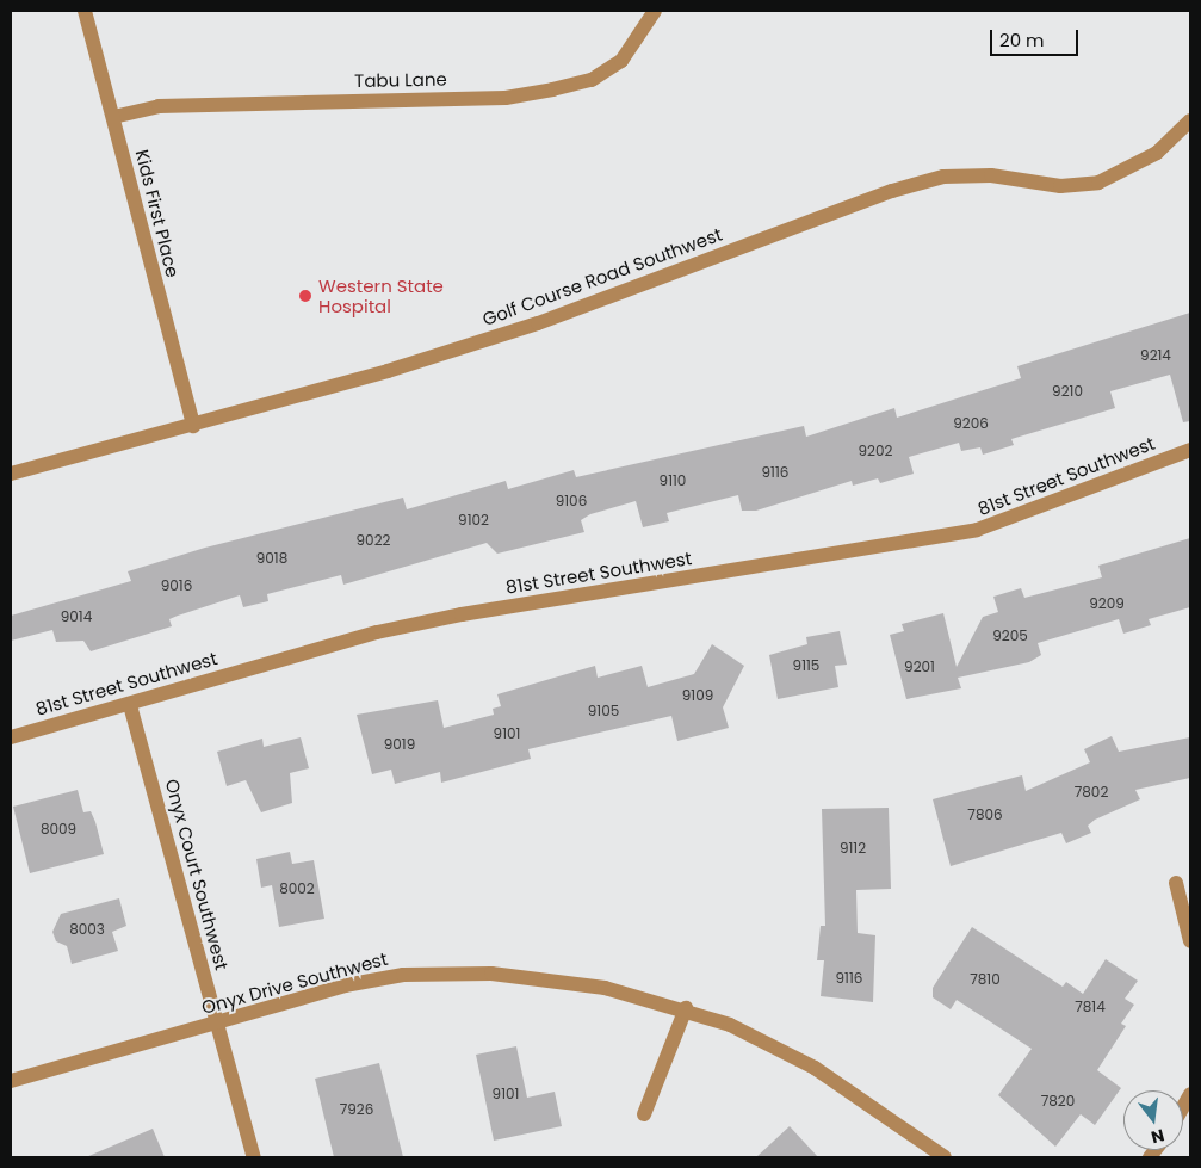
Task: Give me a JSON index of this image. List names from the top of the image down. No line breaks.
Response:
{"streets":{"street":["Tabu Lane","Kids First Place","Golf Course Road Southwest","81st Street Southwest","Onyx Court Southwest","Onyx Drive Southwest"]},"crossings":[["Tabu Lane","Kids First Place"],["Kids First Place","Golf Course Road Southwest"],["81st Street Southwest","Onyx Court Southwest"],["Onyx Court Southwest","Onyx Drive Southwest"]],"places":["Western State Hospital"],"house_numbers":["9214","9210","9206","9202","9116","9110","9106","9102","9022","9018","9016","9209","9014","9205","9115","9201","9109","9105","9101","9019","7802","7806","8009","9112","8002","8003","9116","7810","7814","9101","7820","7926"],"scale_bar":"20 m","north":"bottom"}
